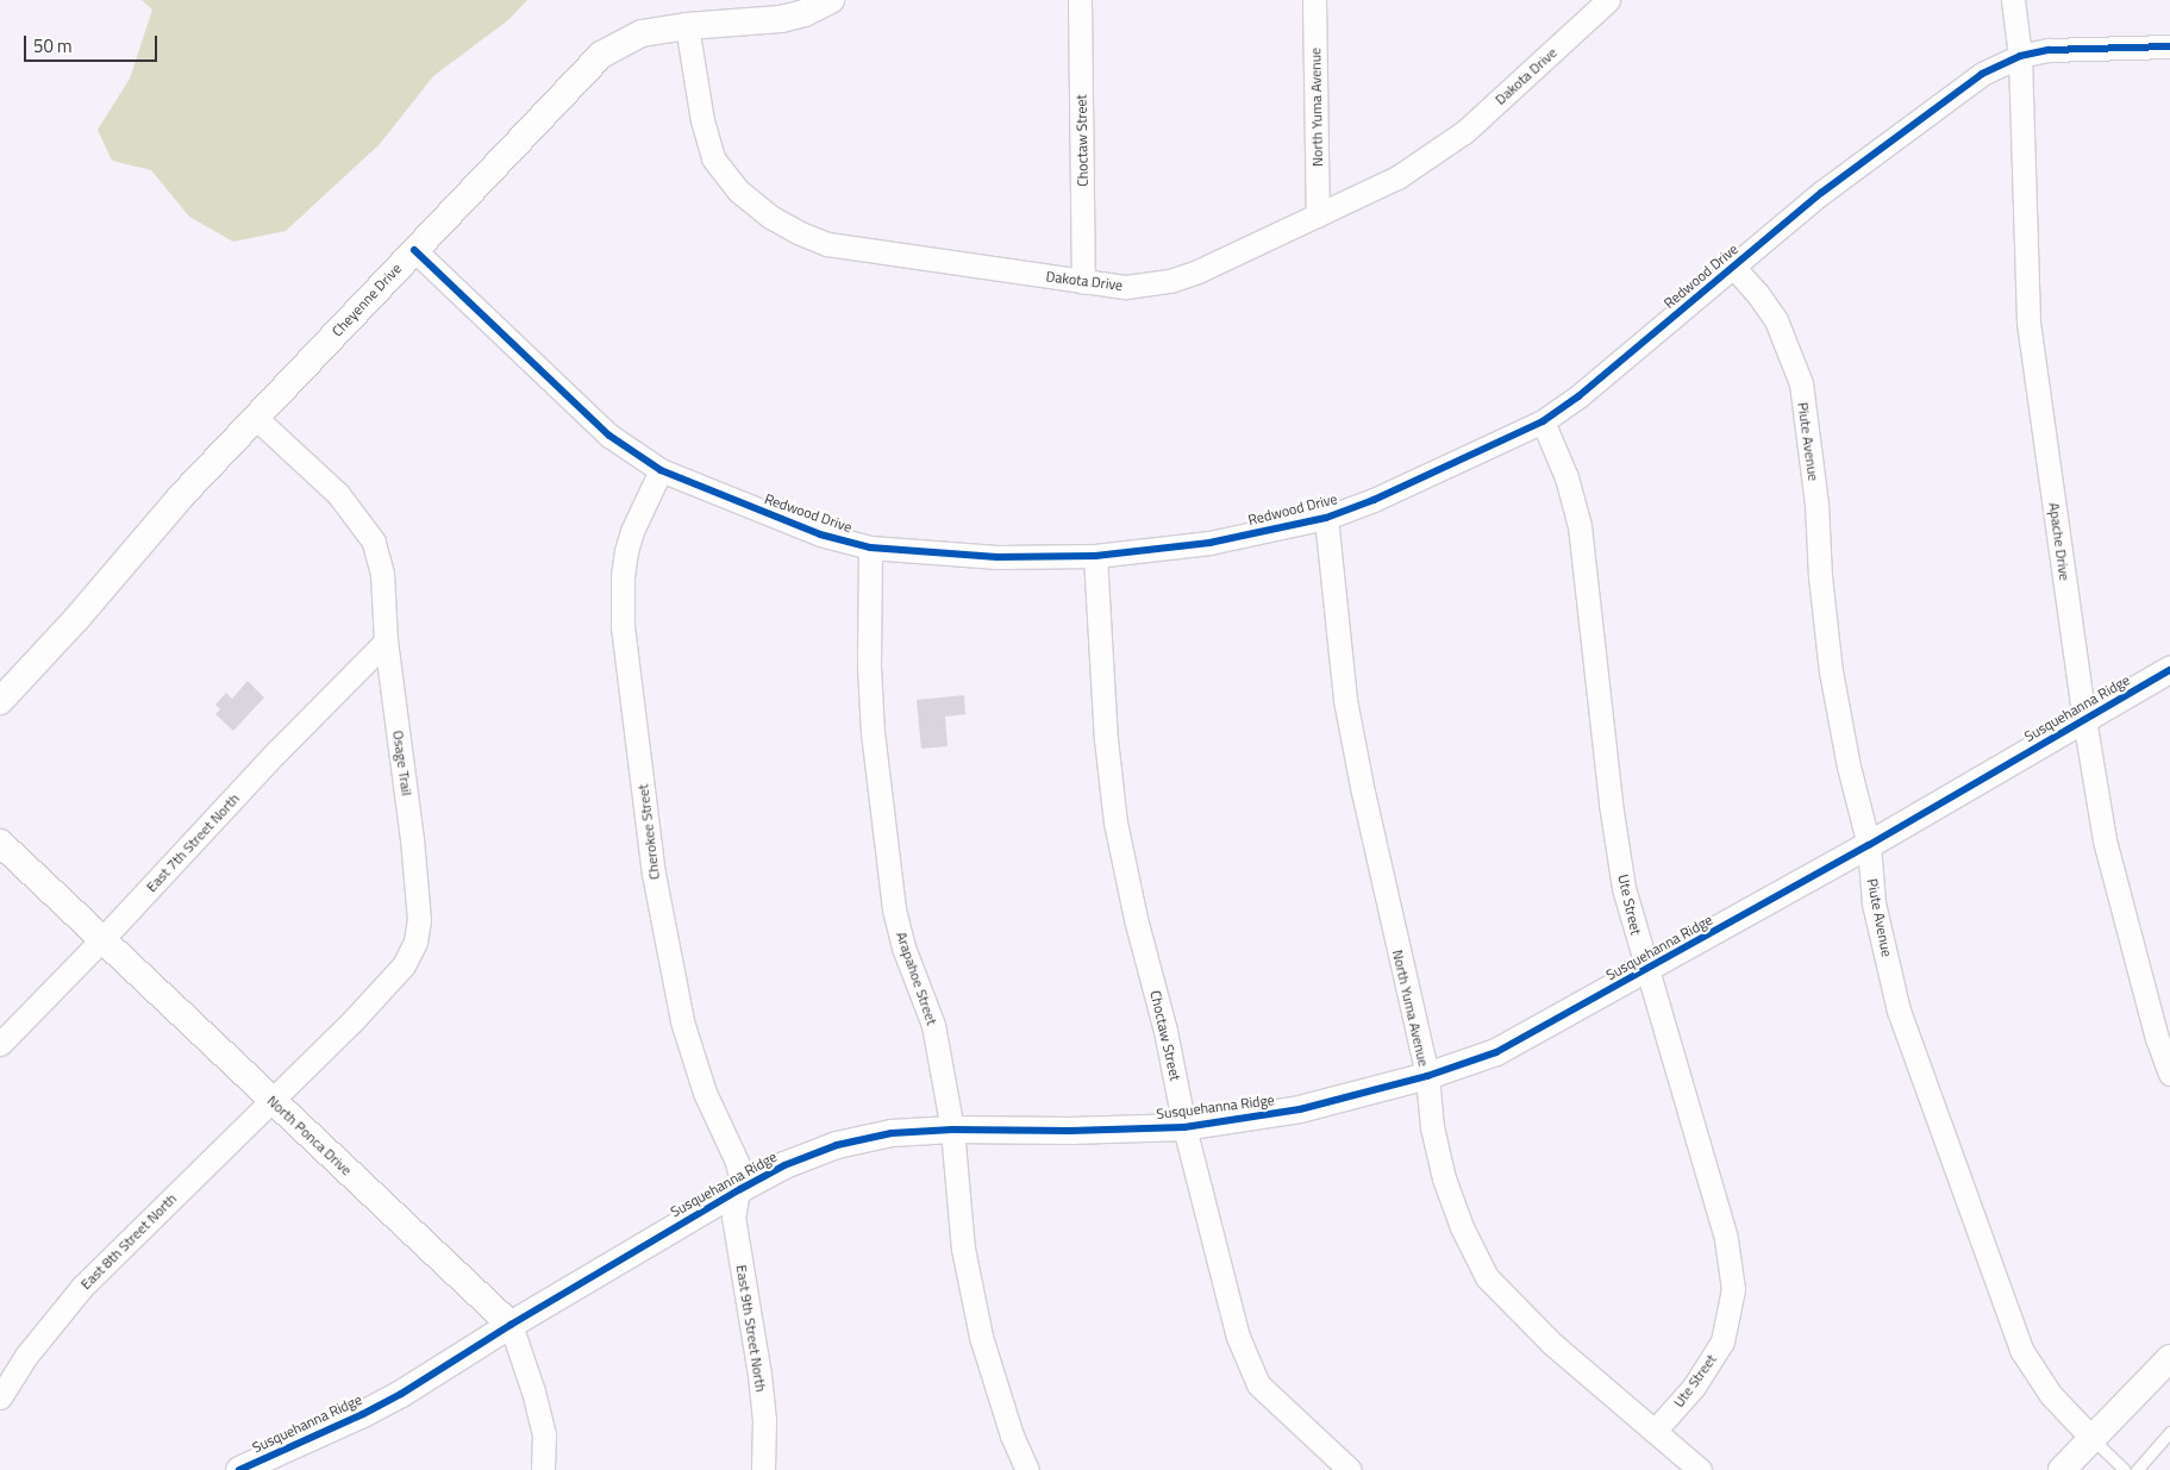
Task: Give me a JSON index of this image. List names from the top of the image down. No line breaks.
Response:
{"streets":{"street":["Dakota Drive","North Yuma Avenue","Choctaw Street","Redwood Drive","Cheyenne Drive","Piute Avenue","Apache Drive","Susquehanna Ridge","Osage Trail","Cherokee Street","East 7th Street North","Ute Street","Arapahoe Street","North Ponca Drive","East 8th Street North","East 9th Street North"]},"crossings":[["Dakota Drive","North Yuma Avenue"],["Dakota Drive","Choctaw Street"],["Dakota Drive","Cheyenne Drive"],["North Yuma Avenue","Redwood Drive"],["North Yuma Avenue","Susquehanna Ridge"],["North Yuma Avenue","Ute Street"],["Choctaw Street","Redwood Drive"],["Choctaw Street","Susquehanna Ridge"],["Redwood Drive","Cheyenne Drive"],["Redwood Drive","Piute Avenue"],["Redwood Drive","Apache Drive"],["Redwood Drive","Cherokee Street"],["Redwood Drive","Ute Street"],["Redwood Drive","Arapahoe Street"],["Cheyenne Drive","Osage Trail"],["Piute Avenue","Susquehanna Ridge"],["Apache Drive","Susquehanna Ridge"],["Susquehanna Ridge","Cherokee Street"],["Susquehanna Ridge","Ute Street"],["Susquehanna Ridge","Arapahoe Street"],["Susquehanna Ridge","North Ponca Drive"],["Susquehanna Ridge","East 9th Street North"],["Osage Trail","East 7th Street North"],["Osage Trail","North Ponca Drive"],["Osage Trail","East 8th Street North"],["Cherokee Street","East 9th Street North"],["East 7th Street North","North Ponca Drive"],["North Ponca Drive","East 8th Street North"]],"scale_bar":"50 m"}
